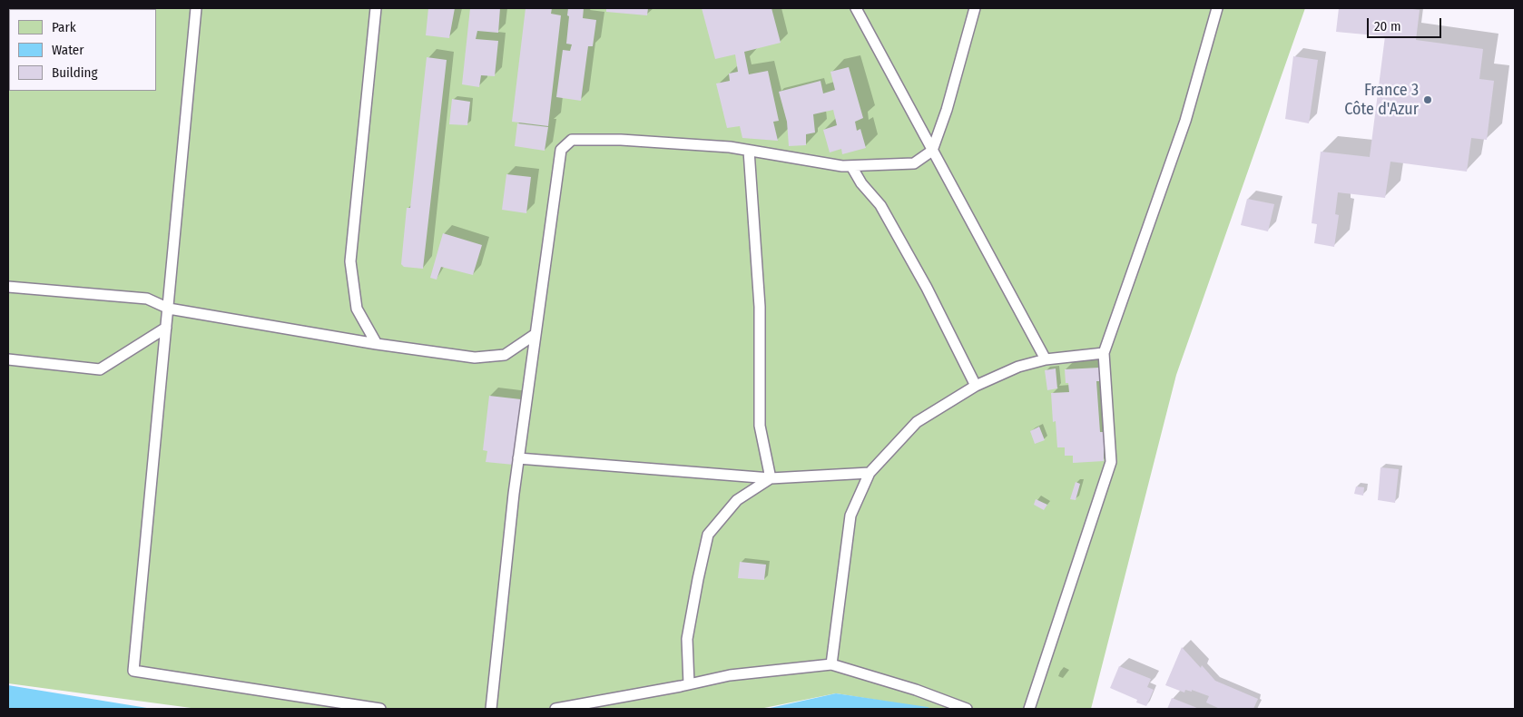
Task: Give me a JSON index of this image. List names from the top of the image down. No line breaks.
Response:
{"places":["France 3 Côte d'Azur"],"legend":["Park","Water","Building"],"scale_bar":"20 m"}
